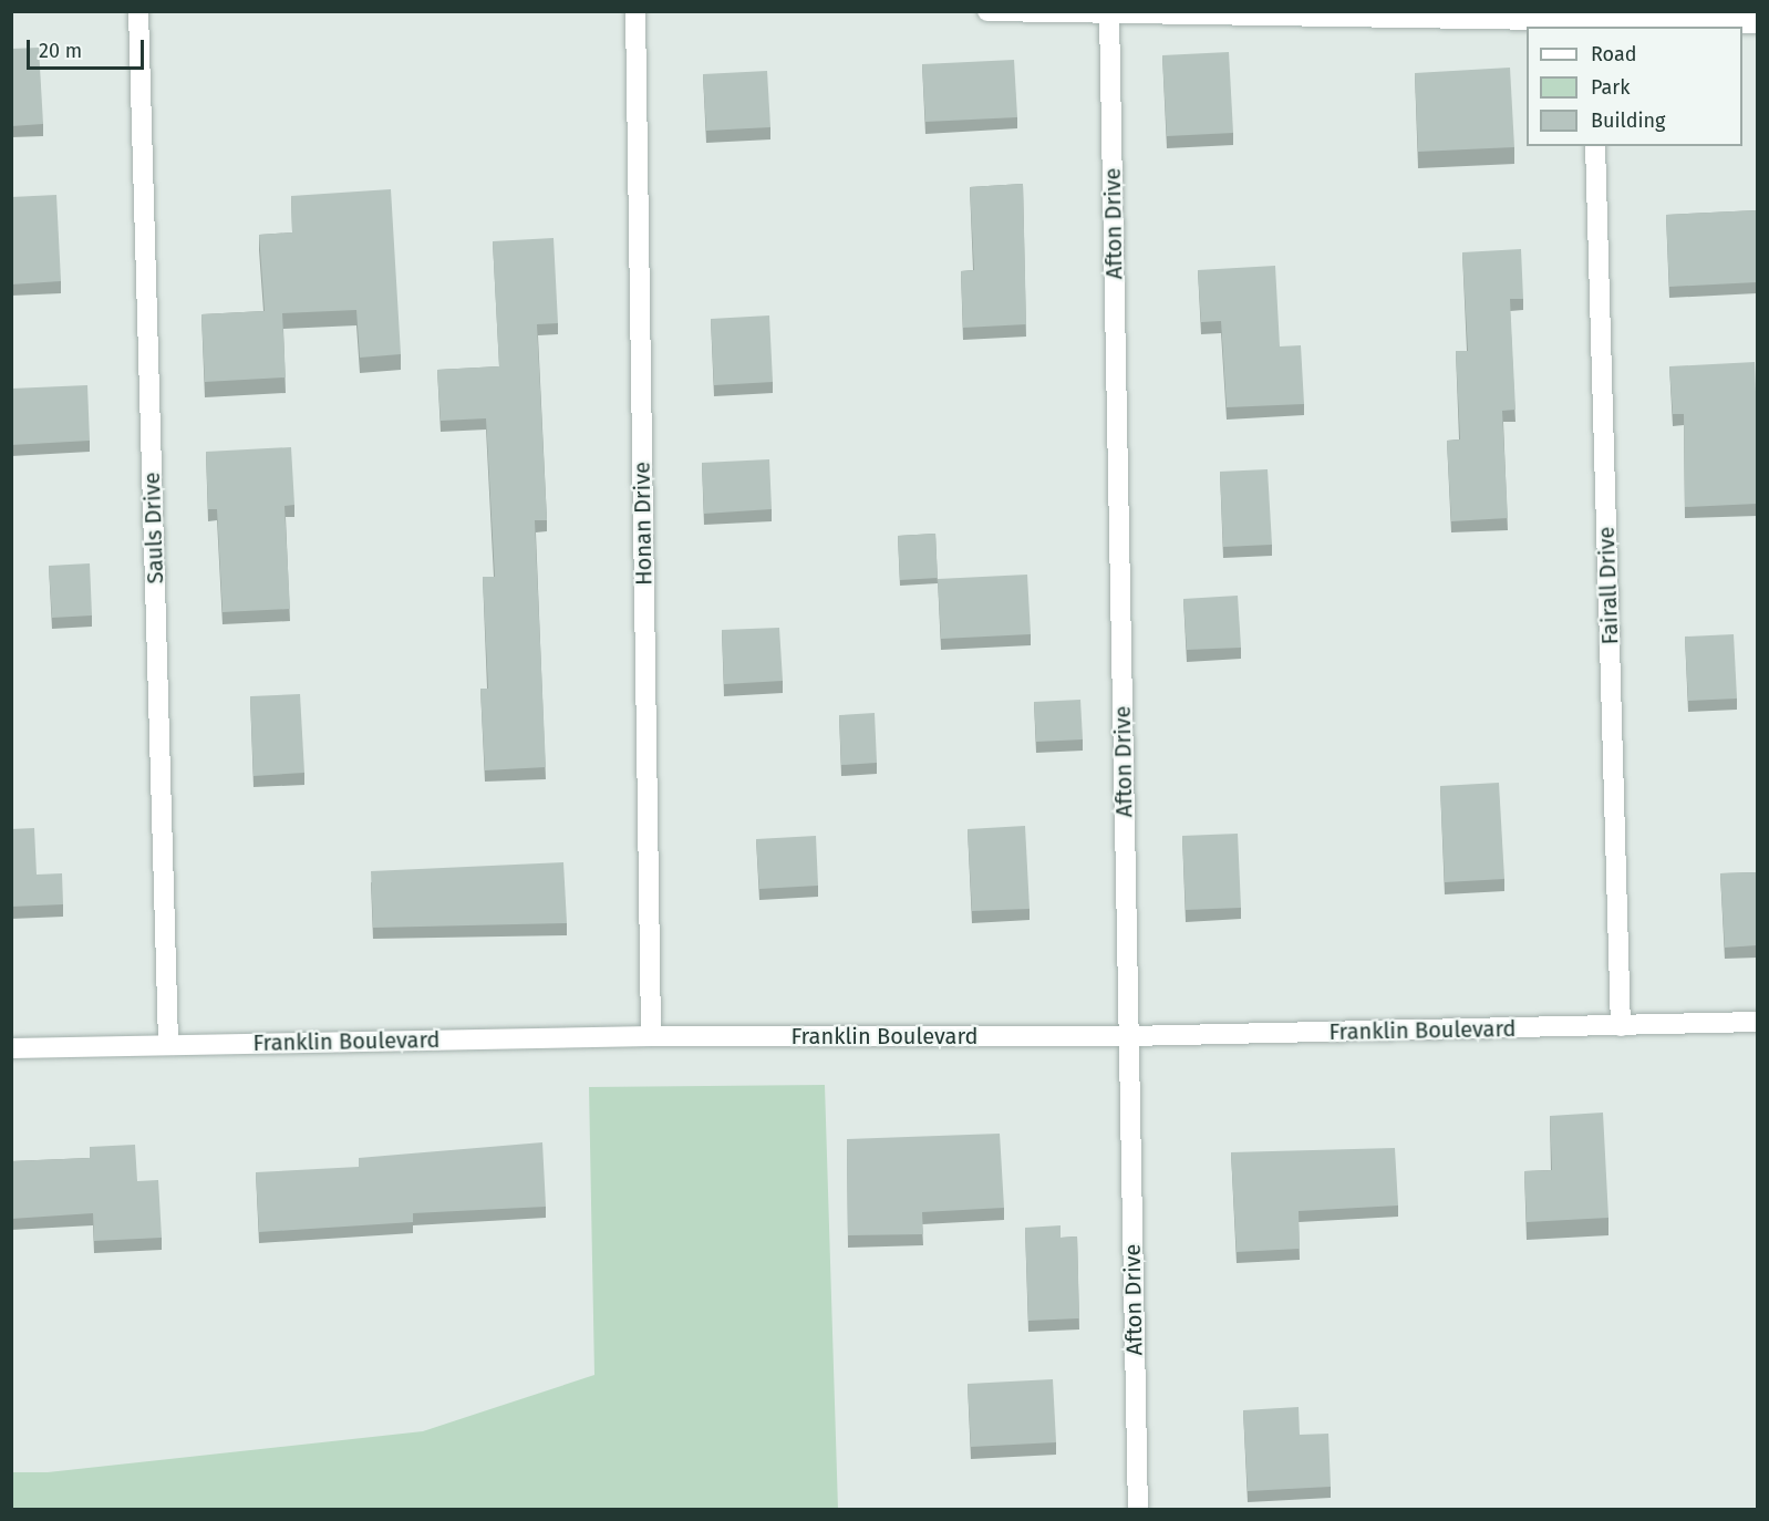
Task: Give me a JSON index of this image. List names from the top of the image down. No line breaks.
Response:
{"streets":{"street":["Afton Drive","Honan Drive","Sauls Drive","Fairall Drive","Franklin Boulevard"]},"crossings":[["Afton Drive","Franklin Boulevard"],["Honan Drive","Franklin Boulevard"],["Sauls Drive","Franklin Boulevard"],["Fairall Drive","Franklin Boulevard"]],"legend":["Road","Park","Building"],"scale_bar":"20 m"}
